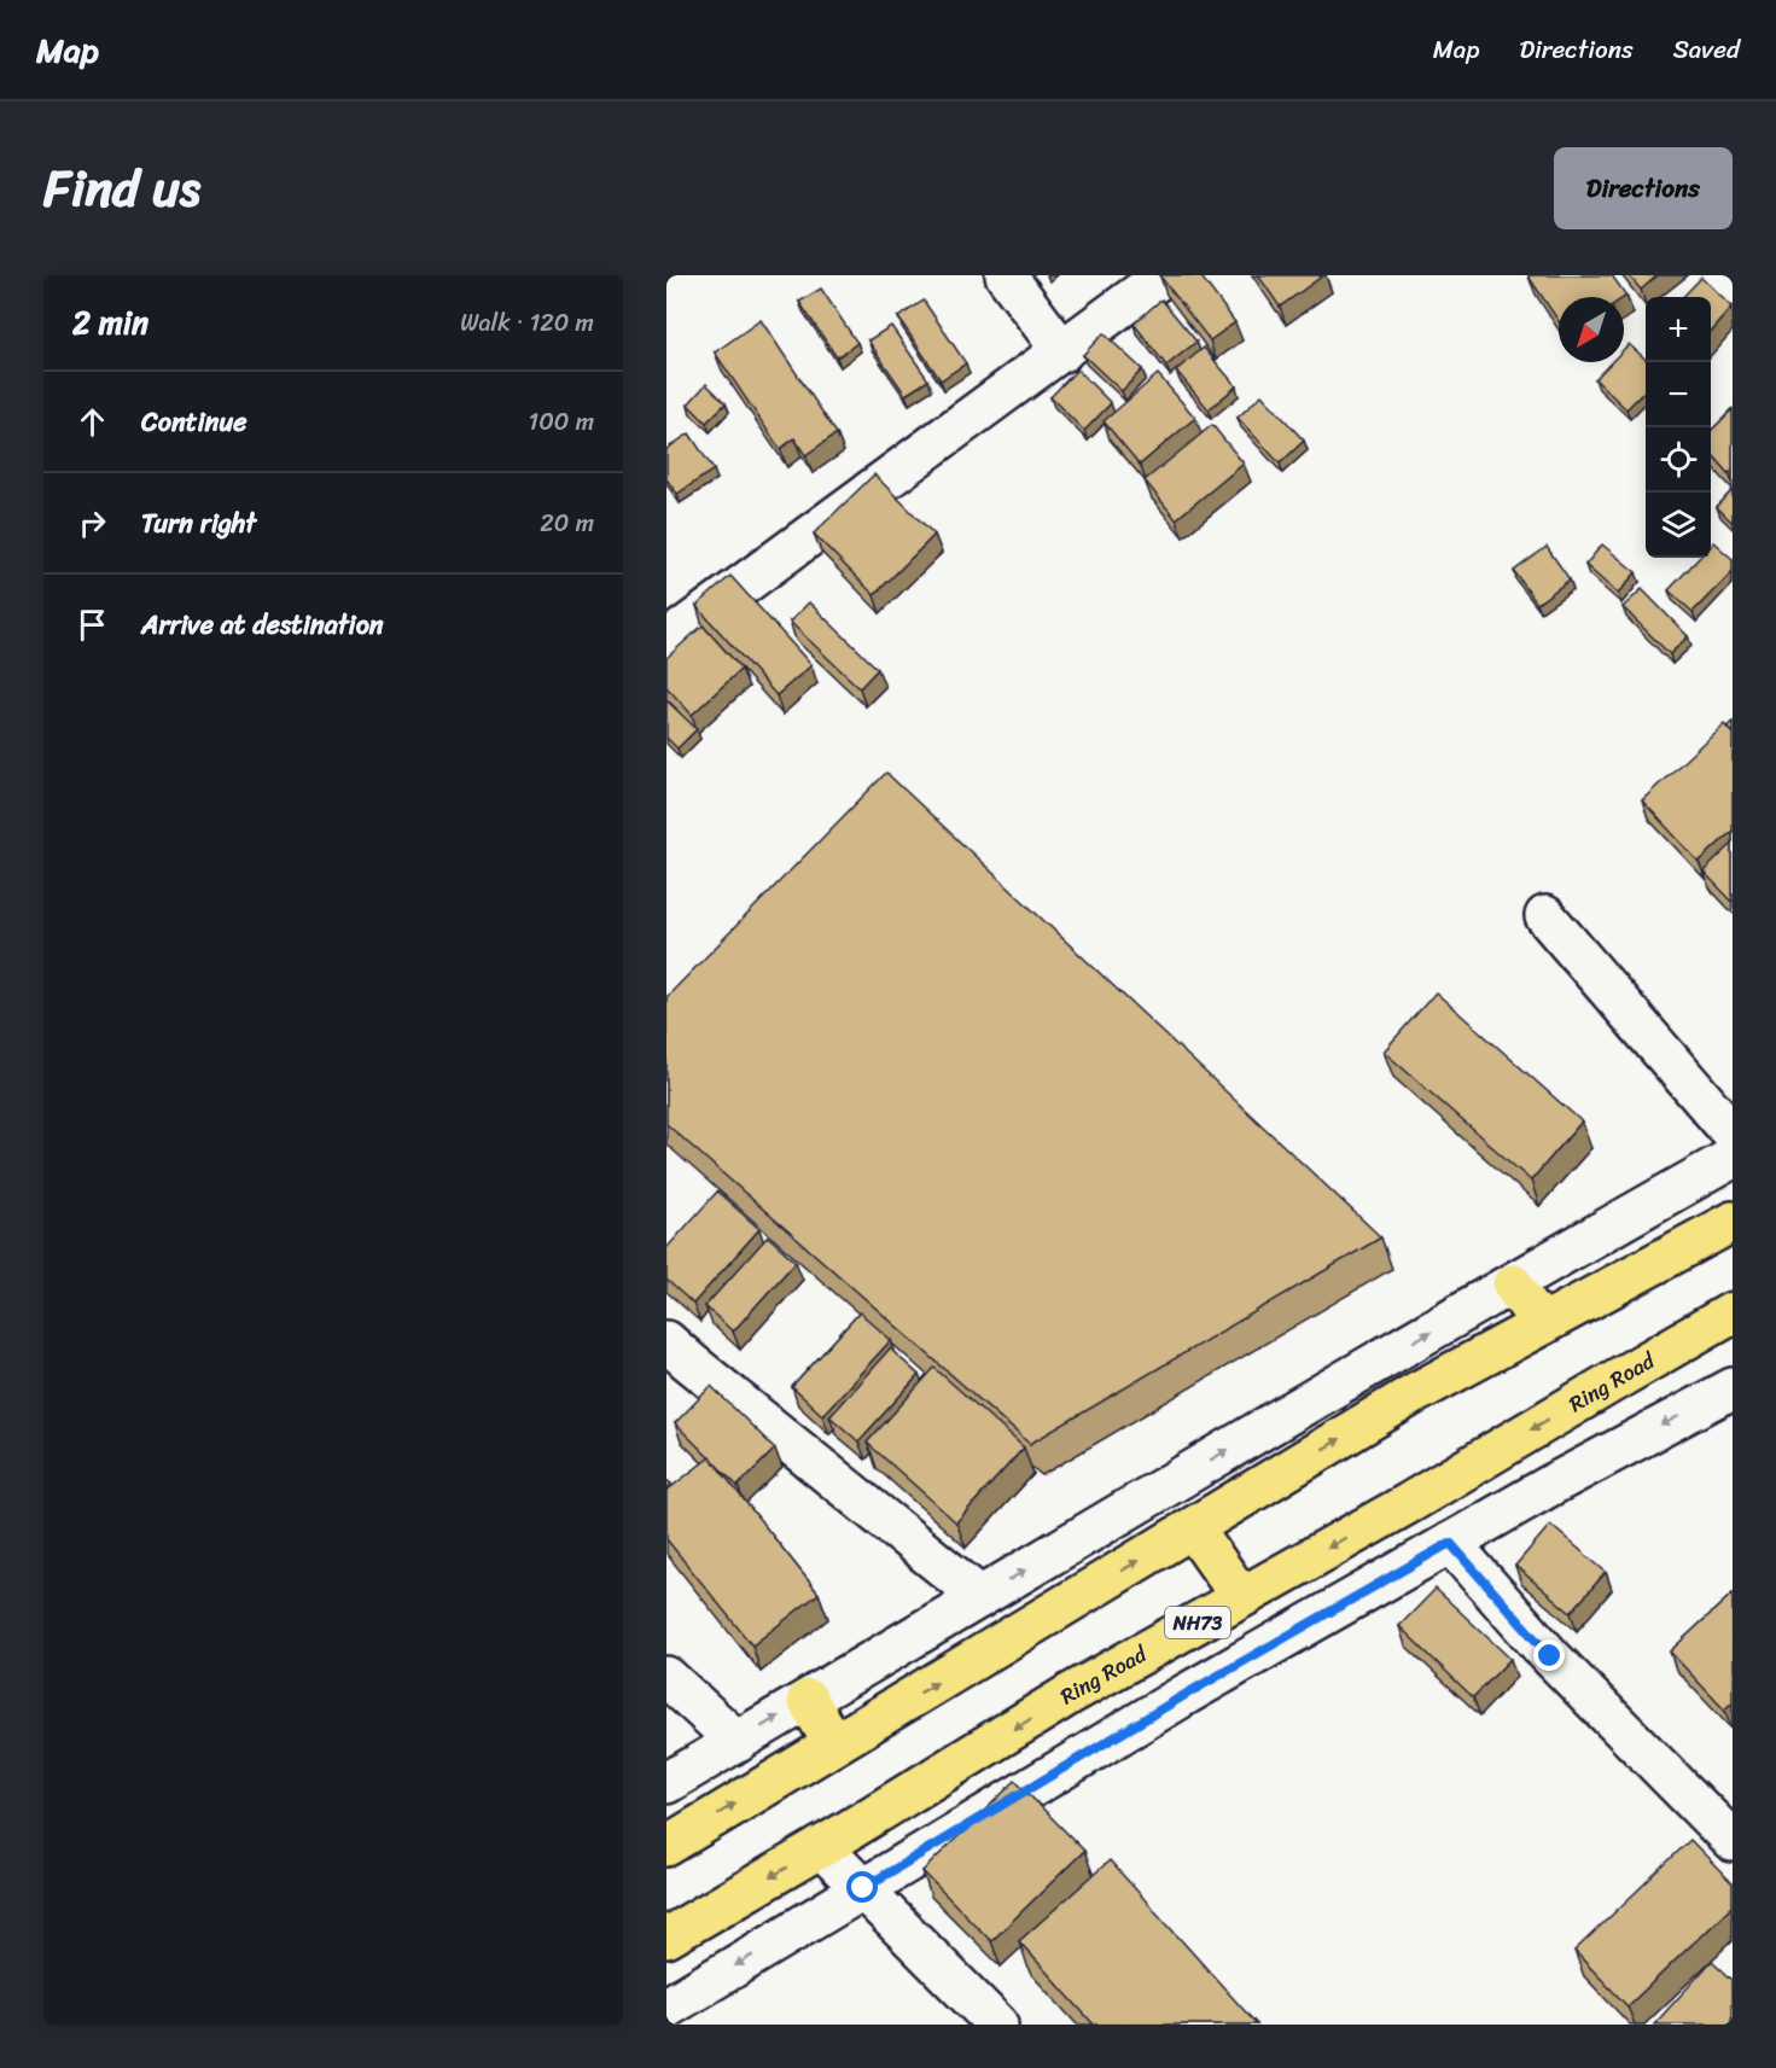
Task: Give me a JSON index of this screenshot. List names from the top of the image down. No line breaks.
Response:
{"streets":{"highway":["Ring Road","NH73"]},"north":"bottom left","page":{"header":"Map","nav":["Map","Directions","Saved"],"title":"Find us","buttons":"Directions","heading":["2 min","Walk · 120 m"],"map_buttons":["+","−"],"list":[["Continue","100 m"],["Turn right","20 m"],"Arrive at destination"]}}
